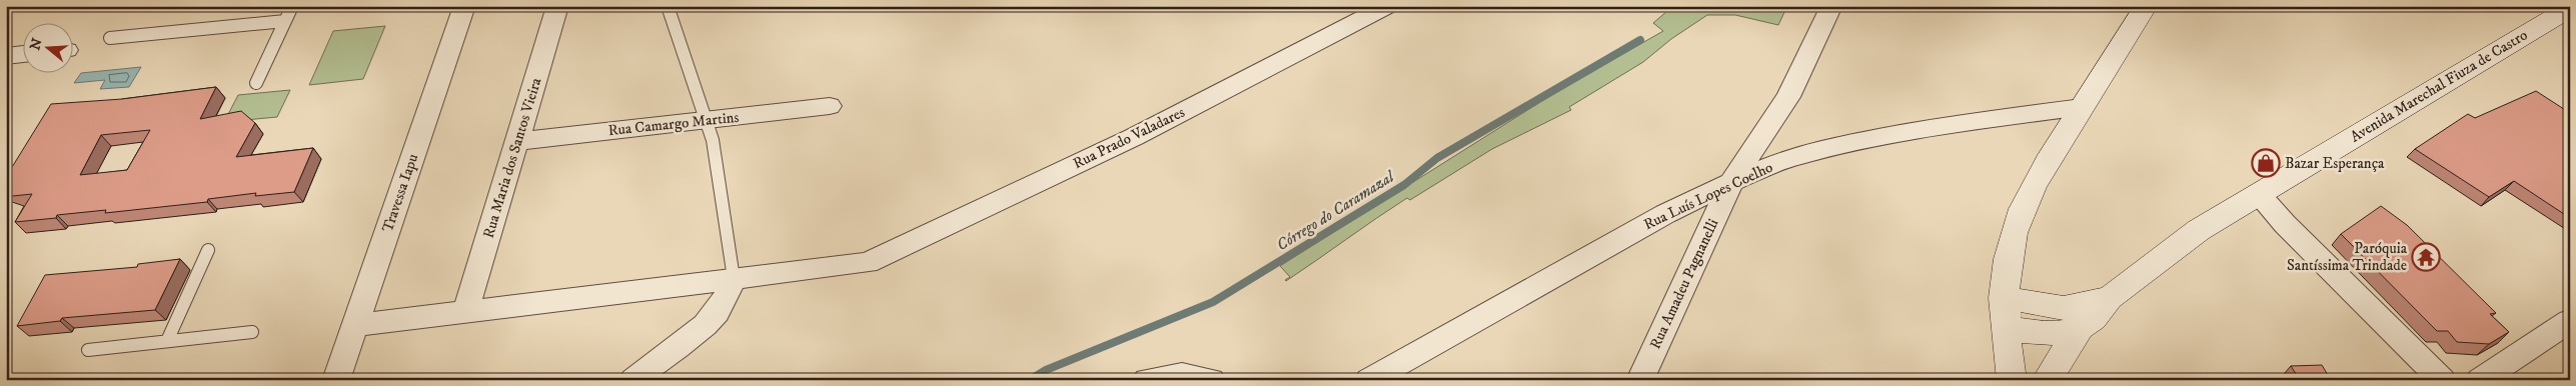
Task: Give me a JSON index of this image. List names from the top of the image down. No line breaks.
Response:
{"streets":{"main road":["Avenida Marechal Fiuza de Castro"],"street":["Rua Camargo Martins","Rua Prado Valadares","Rua Maria dos Santos Vieira","Travessa Iapu","Rua Luís Lopes Coelho","Rua Amadeu Pagnanelli"]},"crossings":[["Rua Camargo Martins","Rua Maria dos Santos Vieira"],["Rua Luís Lopes Coelho","Rua Amadeu Pagnanelli"]],"water":["Córrego do Caramazal"],"places":{"shop":["Bazar Esperança"],"temple":["Paróquia Santíssima Trindade"]},"north":"left"}
